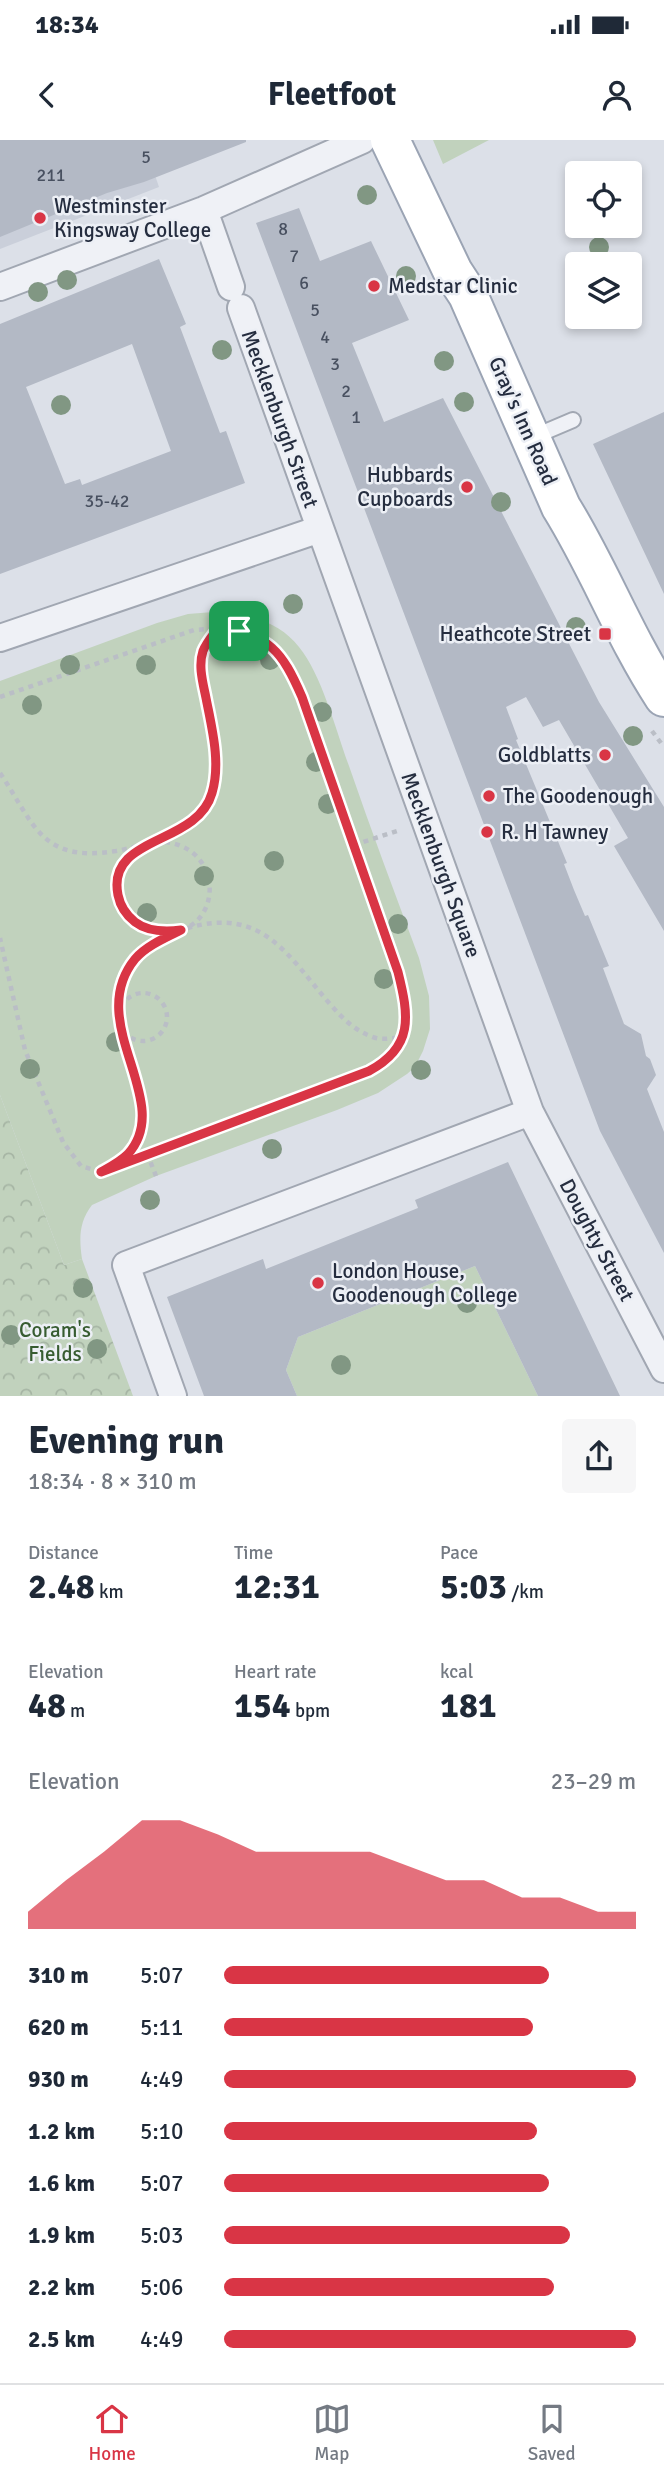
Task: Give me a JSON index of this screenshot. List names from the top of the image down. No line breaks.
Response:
{"streets":{"main road":["Gray's Inn Road"],"street":["Mecklenburgh Street","Mecklenburgh Square","Doughty Street"]},"crossings":[["Mecklenburgh Street","Mecklenburgh Square"],["Mecklenburgh Square","Doughty Street"]],"parks":["Coram's Fields"],"places":{"other":["Westminster Kingsway College","Medstar Clinic","Hubbards Cupboards","Goldblatts","The Goodenough","R. H Tawney","London House, Goodenough College"],"transit":["Heathcote Street"]},"house_numbers":["5","211","8","7","6","5","4","3","2","1","35-42"],"page":{"status":"18:34","header":"Fleetfoot","heading":["Evening run","18:34 · 8 × 310 m"],"stats":[["Distance","2.48 km"],["Time","12:31"],["Pace","5:03 /km"],["Elevation","48 m"],["Heart rate","154 bpm"],["kcal","181"]],"chart":["Elevation","23–29 m"],"list":[{"name":"310 m","note":"5:07"},{"name":"620 m","note":"5:11"},{"name":"930 m","note":"4:49"},{"name":"1.2 km","note":"5:10"},{"name":"1.6 km","note":"5:07"},{"name":"1.9 km","note":"5:03"},{"name":"2.2 km","note":"5:06"},{"name":"2.5 km","note":"4:49"}],"tabs":["Home","Map","Saved"]}}
